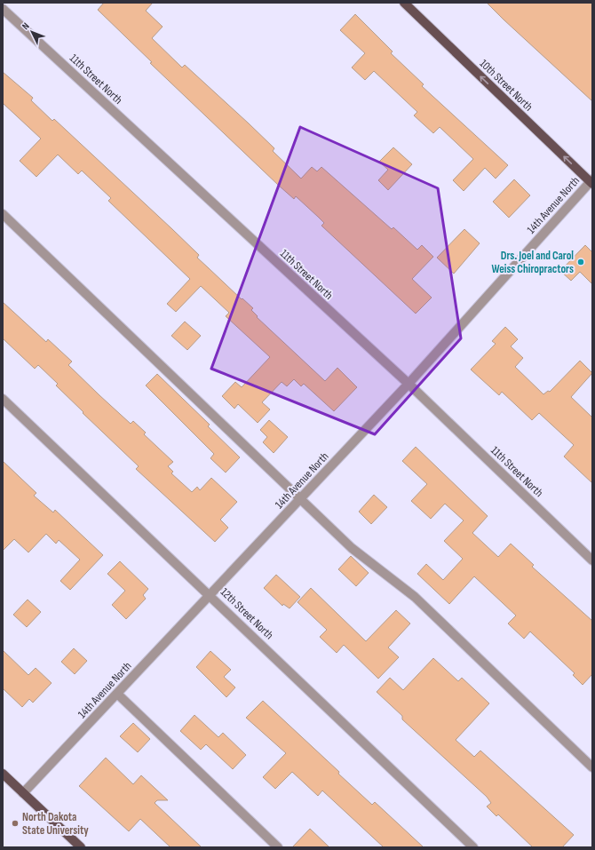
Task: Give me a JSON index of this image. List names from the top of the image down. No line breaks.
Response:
{"streets":{"main road":["10th Street North"],"street":["11th Street North","14th Avenue North","12th Street North"]},"crossings":[["11th Street North","14th Avenue North"],["10th Street North","14th Avenue North"],["14th Avenue North","12th Street North"]],"one_way":["10th Street North"],"places":["Drs. Joel and Carol Weiss Chiropractors","North Dakota State University"],"north":"top left"}
